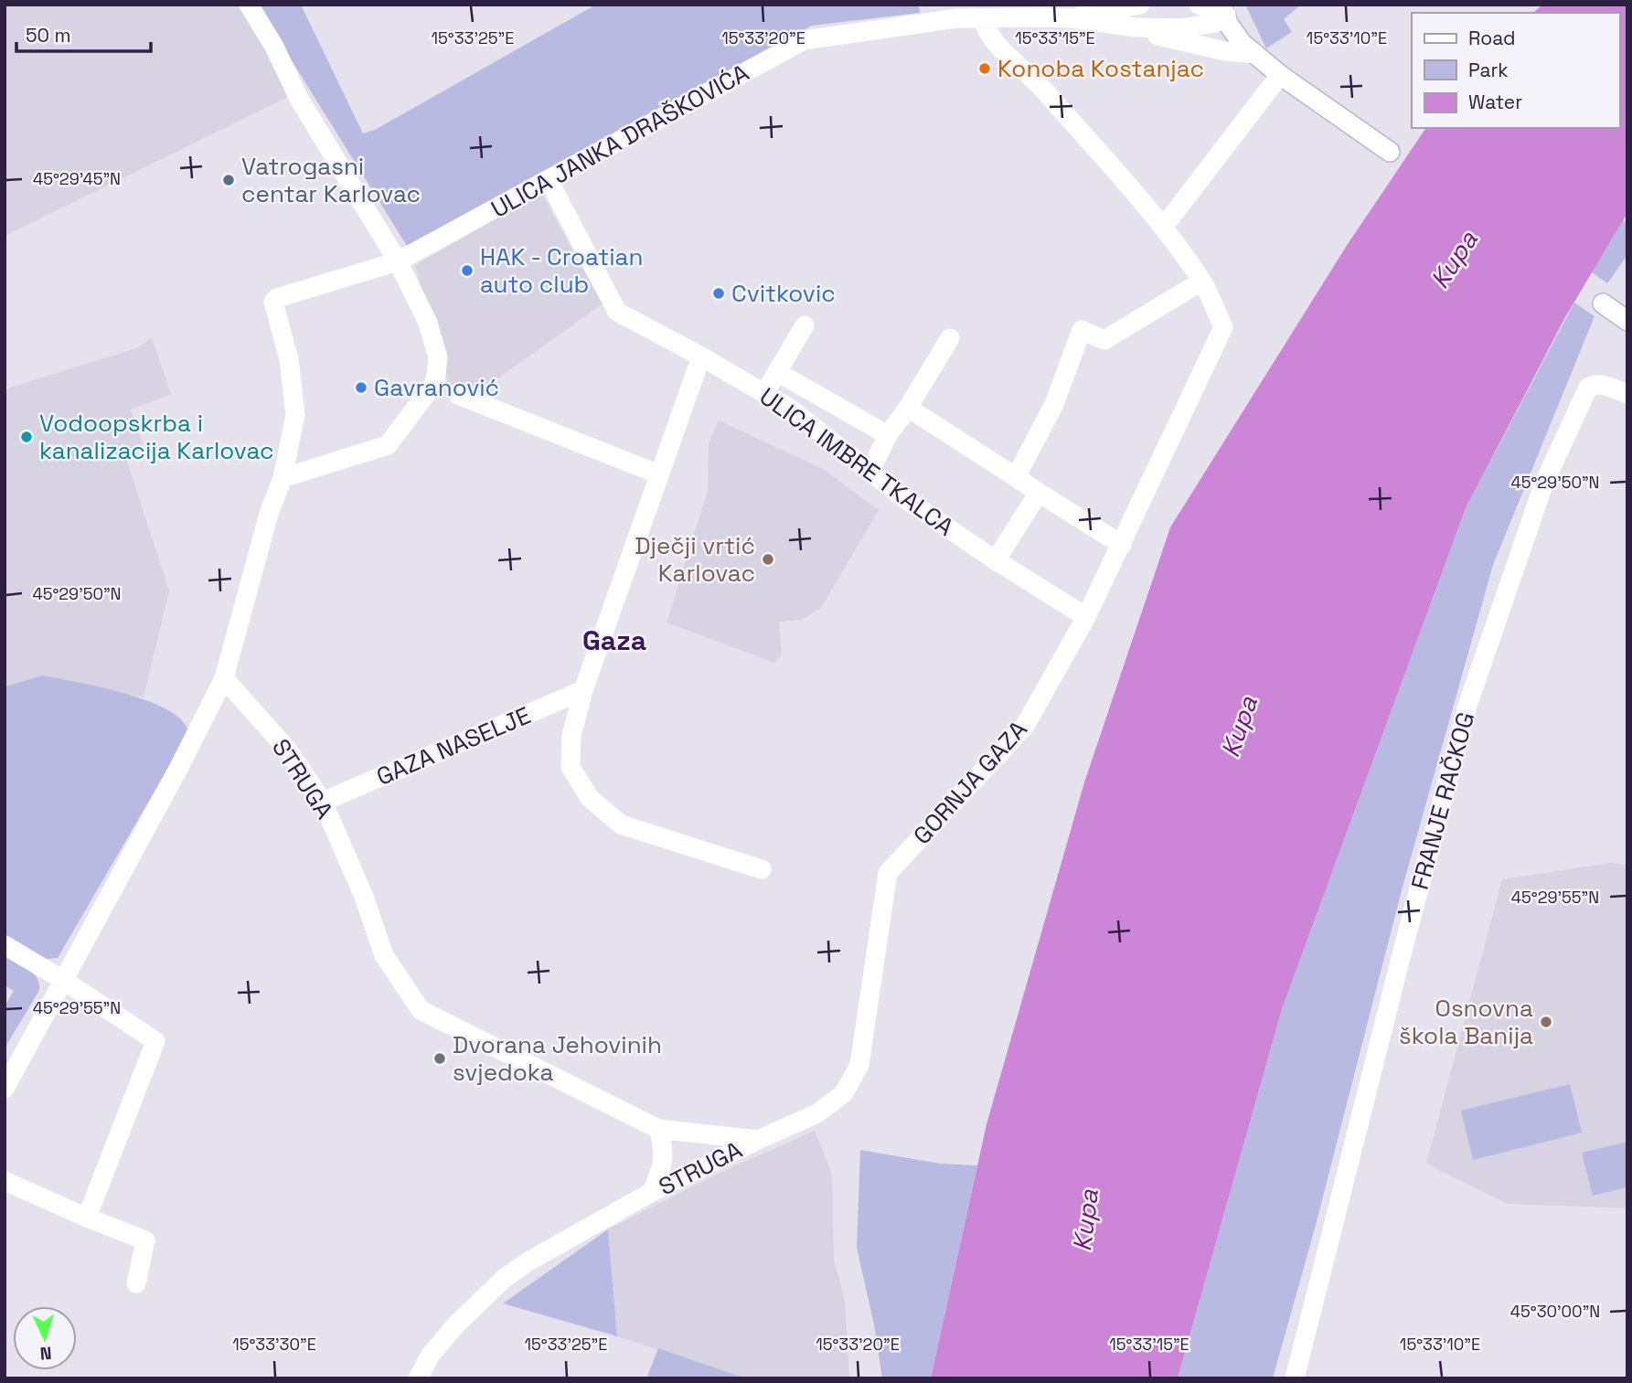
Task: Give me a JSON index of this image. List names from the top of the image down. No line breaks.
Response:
{"streets":{"street":["ULICA JANKA DRAŠKOVIĆA","ULICA IMBRE TKALCA","GAZA NASELJE","STRUGA","GORNJA GAZA","FRANJE RAČKOG"]},"crossings":[["ULICA JANKA DRAŠKOVIĆA","ULICA IMBRE TKALCA"],["ULICA IMBRE TKALCA","GORNJA GAZA"],["GAZA NASELJE","STRUGA"],["STRUGA","GORNJA GAZA"]],"districts":["Gaza"],"water":["Kupa"],"places":["Konoba Kostanjac","Vatrogasni centar Karlovac","HAK - Croatian auto club","Cvitkovic","Gavranović","Vodoopskrba i kanalizacija Karlovac","Dječji vrtić Karlovac","Osnovna škola Banija","Dvorana Jehovinih svjedoka"],"legend":["Road","Park","Water"],"scale_bar":"50 m","north":"bottom","coordinates":["15°33'25\"E","15°33'20\"E","15°33'15\"E","15°33'10\"E","45°29'45\"N","45°29'50\"N","45°29'55\"N","45°30'00\"N","15°33'30\"E"]}
